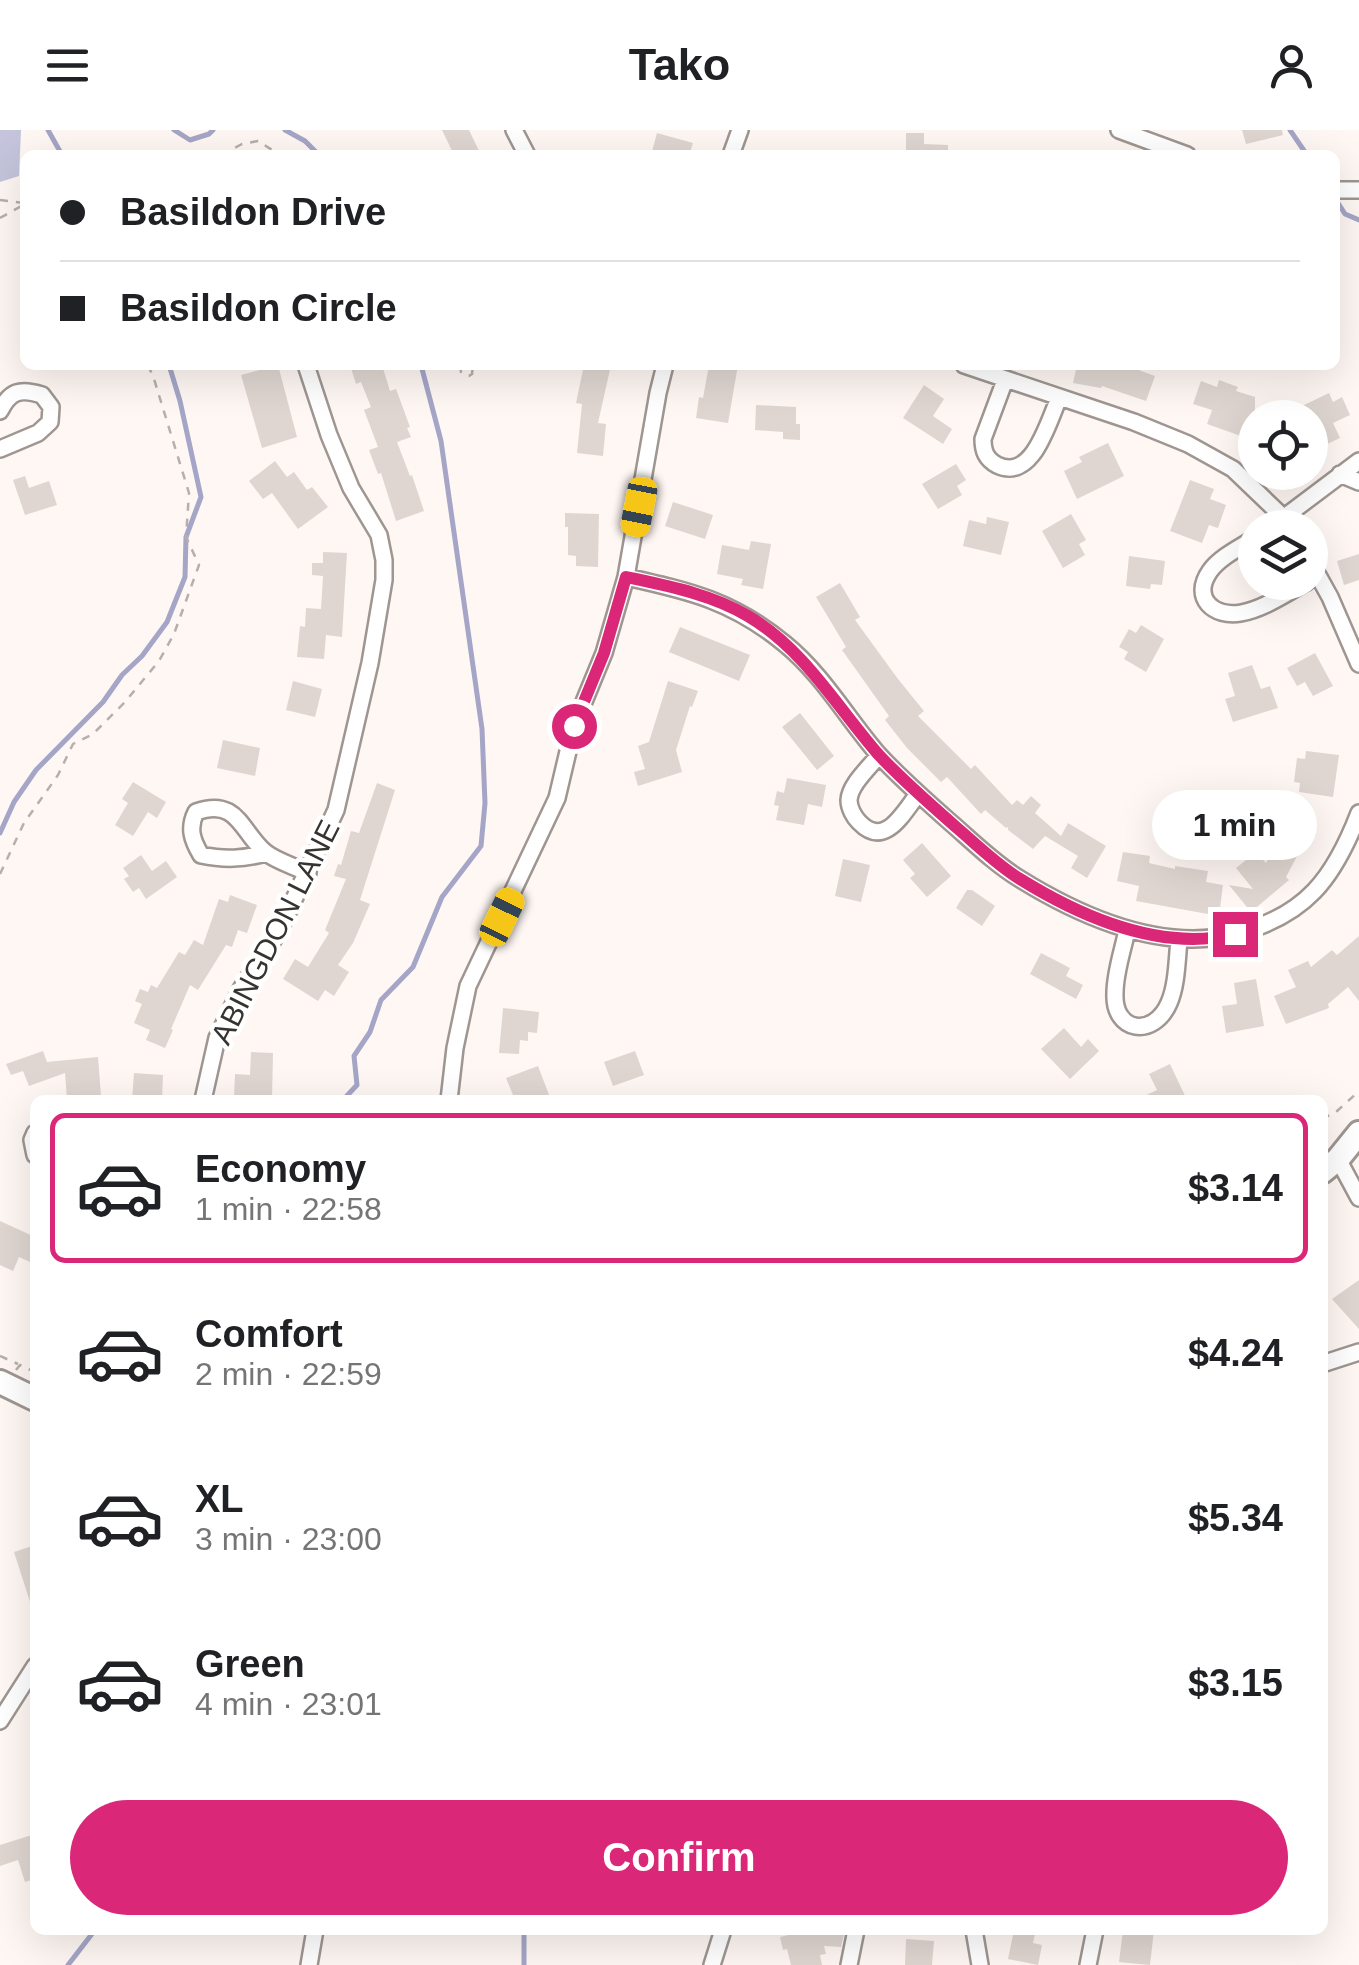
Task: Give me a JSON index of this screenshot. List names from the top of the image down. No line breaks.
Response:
{"streets":{"street":["ABINGDON LANE"]},"page":{"header":"Tako","banner":["Basildon Drive","Basildon Circle"],"bubble":"1 min","list":[{"name":"Economy","note":"1 min · 22:58","value":"$3.14"},{"name":"Comfort","note":"2 min · 22:59","value":"$4.24"},{"name":"XL","note":"3 min · 23:00","value":"$5.34"},{"name":"Green","note":"4 min · 23:01","value":"$3.15"}],"buttons":"Confirm"}}
